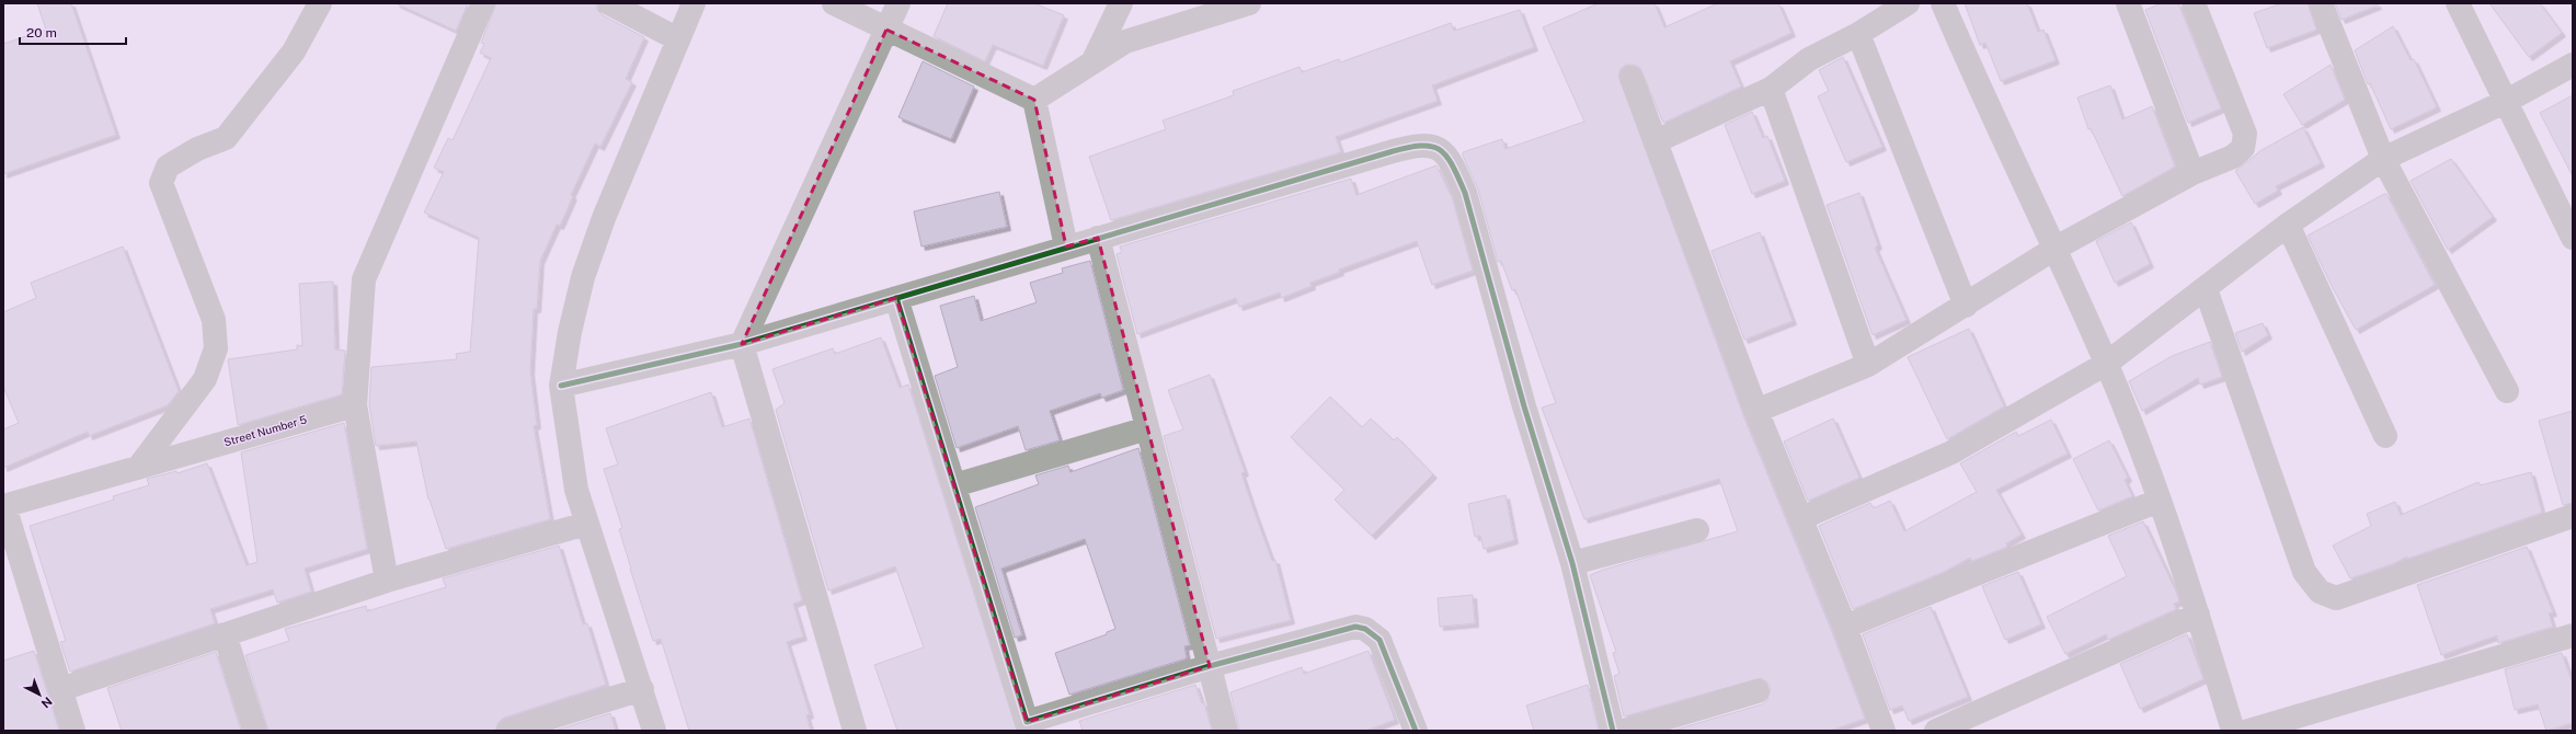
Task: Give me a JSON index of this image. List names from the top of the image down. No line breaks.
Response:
{"streets":{"street":["Street Number 5"]},"scale_bar":"20 m","north":"bottom right"}
